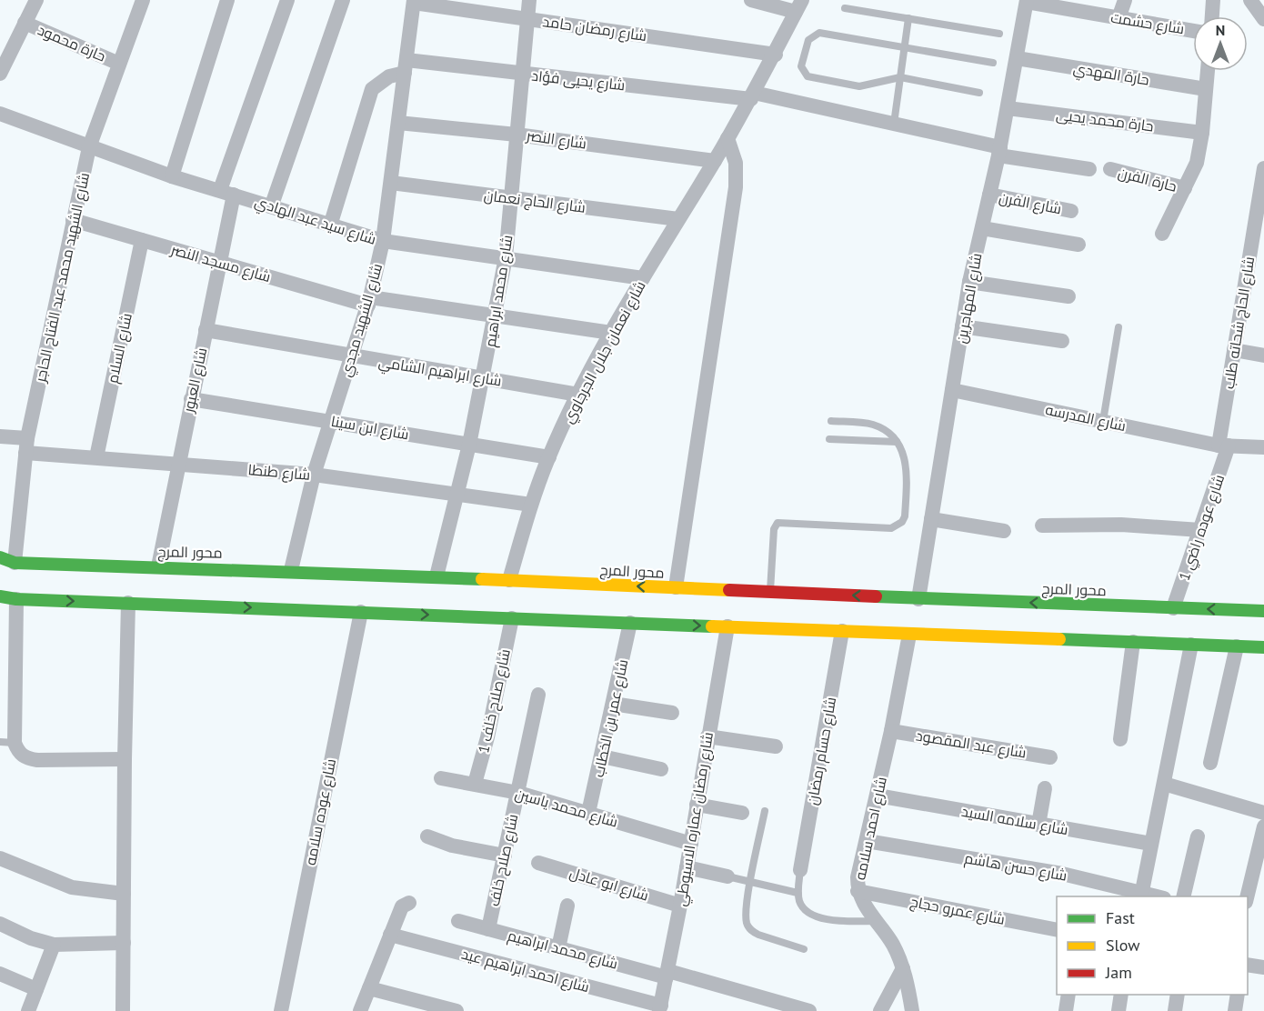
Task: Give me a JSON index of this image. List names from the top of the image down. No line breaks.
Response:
{"streets":{"main road":["محور المرج"],"street":["شارع حشمت","شارع رمضان حامد","حارة محمود","حارة المهدي","شارع يحيى فؤاد","حارة محمد يحيى","شارع النصر","حارة الفرن","شارع الحاج نعمان","شارع الفرن","شارع سيد عبد الهادي","شارع مسجد النصر","شارع الشهيد محمد عبد الفتاح الحاجر","شارع محمد ابراهيم","شارع المهاجرين","شارع الشهيد مجدي","شارع الحاج شحاته طلب","شارع السلام","شارع نعمان جلال الجرجاوي","شارع ابراهيم الشامي","شارع العبور","شارع المدرسه","شارع ابن سينا","شارع طنطا","شارع عوده راضي 1","شارع صلاح خلف 1","شارع عمر بن الخطاب","شارع عبد المقصود","شارع حسام رمضان","شارع محمد ياسين","شارع عوده سلامه","شارع رمضان عماره الاسيوطي","شارع سلامه السيد","شارع احمد سلامه","شارع صلاح خلف","شارع حسن هاشم","شارع ابو عادل","شارع عمرو حجاج","شارع احمد ابراهيم عيد"]},"crossings":[["شارع حشمت","شارع المهاجرين"],["شارع رمضان حامد","شارع محمد ابراهيم"],["شارع رمضان حامد","شارع الشهيد مجدي"],["شارع رمضان حامد","شارع نعمان جلال الجرجاوي"],["حارة محمود","شارع الشهيد محمد عبد الفتاح الحاجر"],["حارة المهدي","شارع المهاجرين"],["شارع يحيى فؤاد","شارع محمد ابراهيم"],["شارع يحيى فؤاد","شارع المهاجرين"],["شارع يحيى فؤاد","شارع الشهيد مجدي"],["شارع يحيى فؤاد","شارع نعمان جلال الجرجاوي"],["حارة محمد يحيى","شارع المهاجرين"],["شارع النصر","شارع محمد ابراهيم"],["شارع النصر","شارع الشهيد مجدي"],["شارع النصر","شارع نعمان جلال الجرجاوي"],["شارع الحاج نعمان","شارع محمد ابراهيم"],["شارع الحاج نعمان","شارع الشهيد مجدي"],["شارع الحاج نعمان","شارع نعمان جلال الجرجاوي"],["شارع الفرن","شارع المهاجرين"],["شارع سيد عبد الهادي","شارع الشهيد محمد عبد الفتاح الحاجر"],["شارع سيد عبد الهادي","شارع محمد ابراهيم"],["شارع سيد عبد الهادي","شارع الشهيد مجدي"],["شارع سيد عبد الهادي","شارع نعمان جلال الجرجاوي"],["شارع سيد عبد الهادي","شارع العبور"],["شارع مسجد النصر","شارع الشهيد محمد عبد الفتاح الحاجر"],["شارع مسجد النصر","شارع محمد ابراهيم"],["شارع مسجد النصر","شارع الشهيد مجدي"],["شارع مسجد النصر","شارع السلام"],["شارع مسجد النصر","شارع نعمان جلال الجرجاوي"],["شارع مسجد النصر","شارع العبور"],["شارع الشهيد محمد عبد الفتاح الحاجر","شارع طنطا"],["شارع الشهيد محمد عبد الفتاح الحاجر","محور المرج"],["شارع محمد ابراهيم","شارع ابراهيم الشامي"],["شارع محمد ابراهيم","شارع ابن سينا"],["شارع محمد ابراهيم","شارع طنطا"],["شارع محمد ابراهيم","محور المرج"],["شارع محمد ابراهيم","شارع رمضان عماره الاسيوطي"],["شارع محمد ابراهيم","شارع صلاح خلف"],["شارع المهاجرين","شارع المدرسه"],["شارع المهاجرين","محور المرج"],["شارع الشهيد مجدي","شارع ابراهيم الشامي"],["شارع الشهيد مجدي","شارع ابن سينا"],["شارع الشهيد مجدي","شارع طنطا"],["شارع الشهيد مجدي","محور المرج"],["شارع الحاج شحاته طلب","شارع المدرسه"],["شارع الحاج شحاته طلب","شارع عوده راضي 1"],["شارع السلام","شارع طنطا"],["شارع نعمان جلال الجرجاوي","شارع ابراهيم الشامي"],["شارع نعمان جلال الجرجاوي","شارع ابن سينا"],["شارع نعمان جلال الجرجاوي","شارع طنطا"],["شارع نعمان جلال الجرجاوي","محور المرج"],["شارع ابراهيم الشامي","شارع العبور"],["شارع العبور","شارع ابن سينا"],["شارع العبور","شارع طنطا"],["شارع العبور","محور المرج"],["شارع المدرسه","شارع عوده راضي 1"],["شارع عوده راضي 1","محور المرج"],["شارع صلاح خلف 1","شارع محمد ياسين"],["شارع عمر بن الخطاب","شارع محمد ياسين"],["شارع عبد المقصود","شارع احمد سلامه"],["شارع محمد ياسين","شارع رمضان عماره الاسيوطي"],["شارع محمد ياسين","شارع صلاح خلف"],["شارع رمضان عماره الاسيوطي","شارع ابو عادل"],["شارع رمضان عماره الاسيوطي","شارع احمد ابراهيم عيد"],["شارع سلامه السيد","شارع احمد سلامه"],["شارع احمد سلامه","شارع حسن هاشم"],["شارع احمد سلامه","شارع عمرو حجاج"]],"legend":["Fast","Slow","Jam"],"north":"top"}
